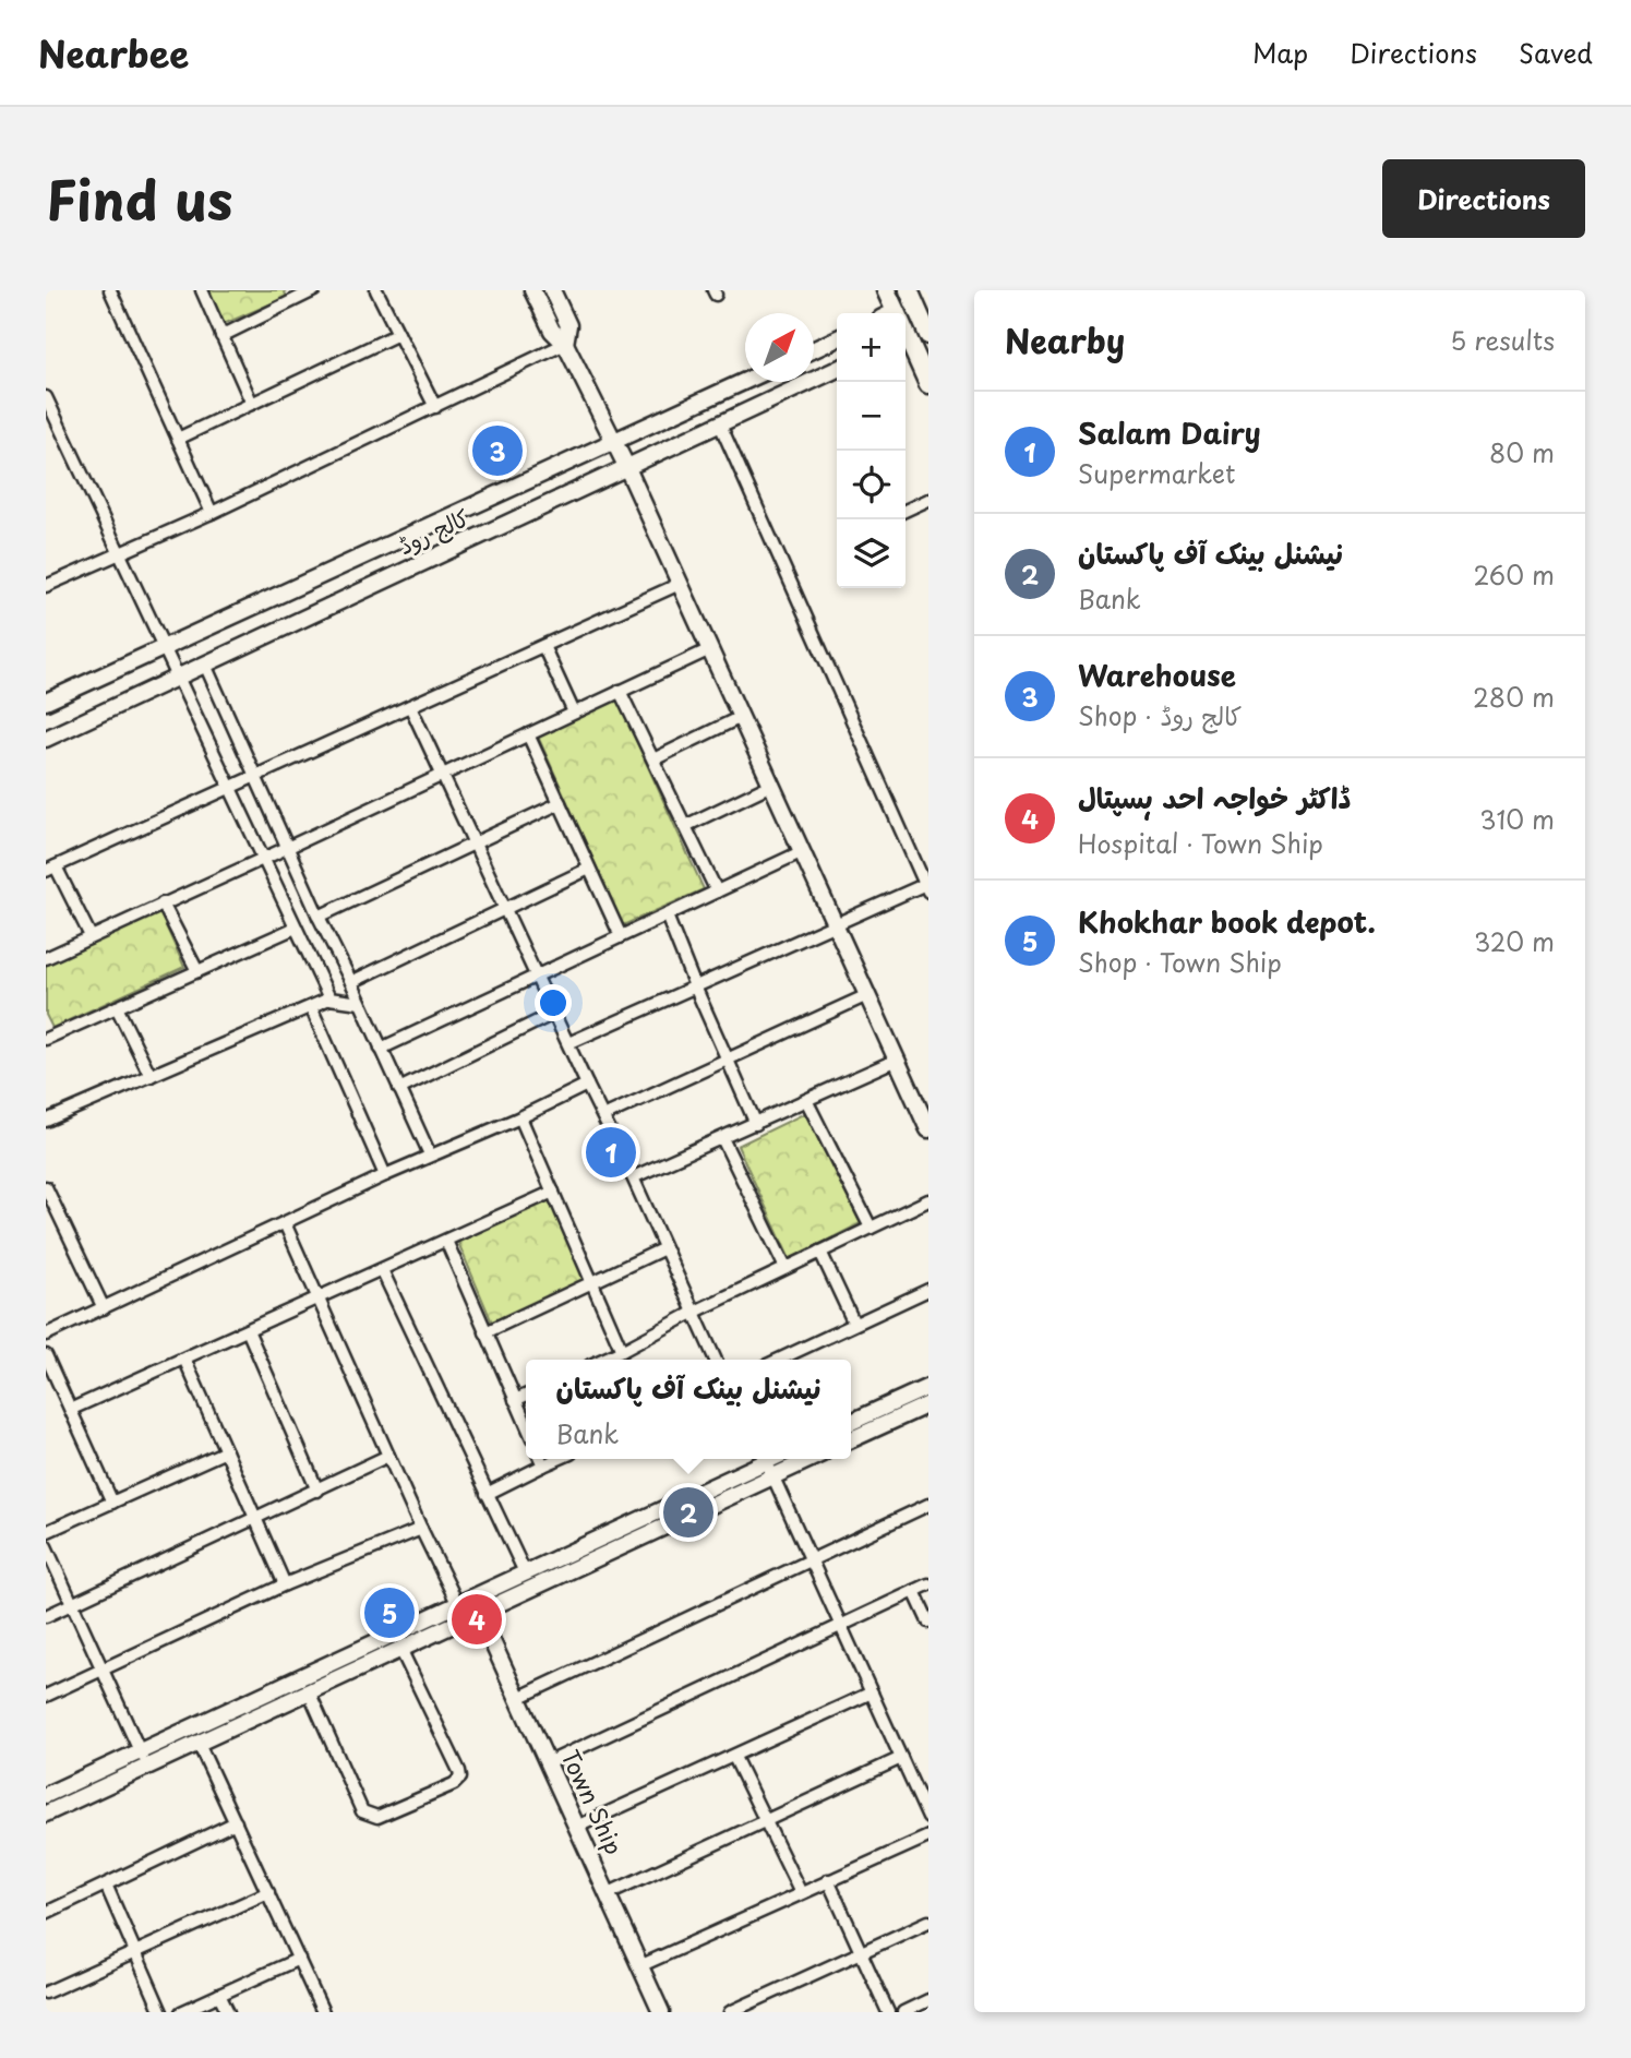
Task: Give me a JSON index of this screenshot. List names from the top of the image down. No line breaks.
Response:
{"streets":{"main road":["کالج روڈ","Town Ship"]},"north":"top right","page":{"header":"Nearbee","nav":["Map","Directions","Saved"],"title":"Find us","buttons":"Directions","heading":["Nearby","5 results"],"map_buttons":["+","−"],"list":[{"mark":"1","name":"Salam Dairy","note":"Supermarket","value":"80 m"},{"mark":"2","name":"نیشنل بینک آف پاکستان","note":"Bank","value":"260 m"},{"mark":"3","name":"Warehouse","note":"Shop · کالج روڈ","value":"280 m"},{"mark":"4","name":"ڈاکٹر خواجہ احد ہسپتال","note":"Hospital · Town Ship","value":"310 m"},{"mark":"5","name":"Khokhar book depot.","note":"Shop · Town Ship","value":"320 m"}],"pins":["3","1","2","5","4"],"popup":["نیشنل بینک آف پاکستان","Bank"]}}
